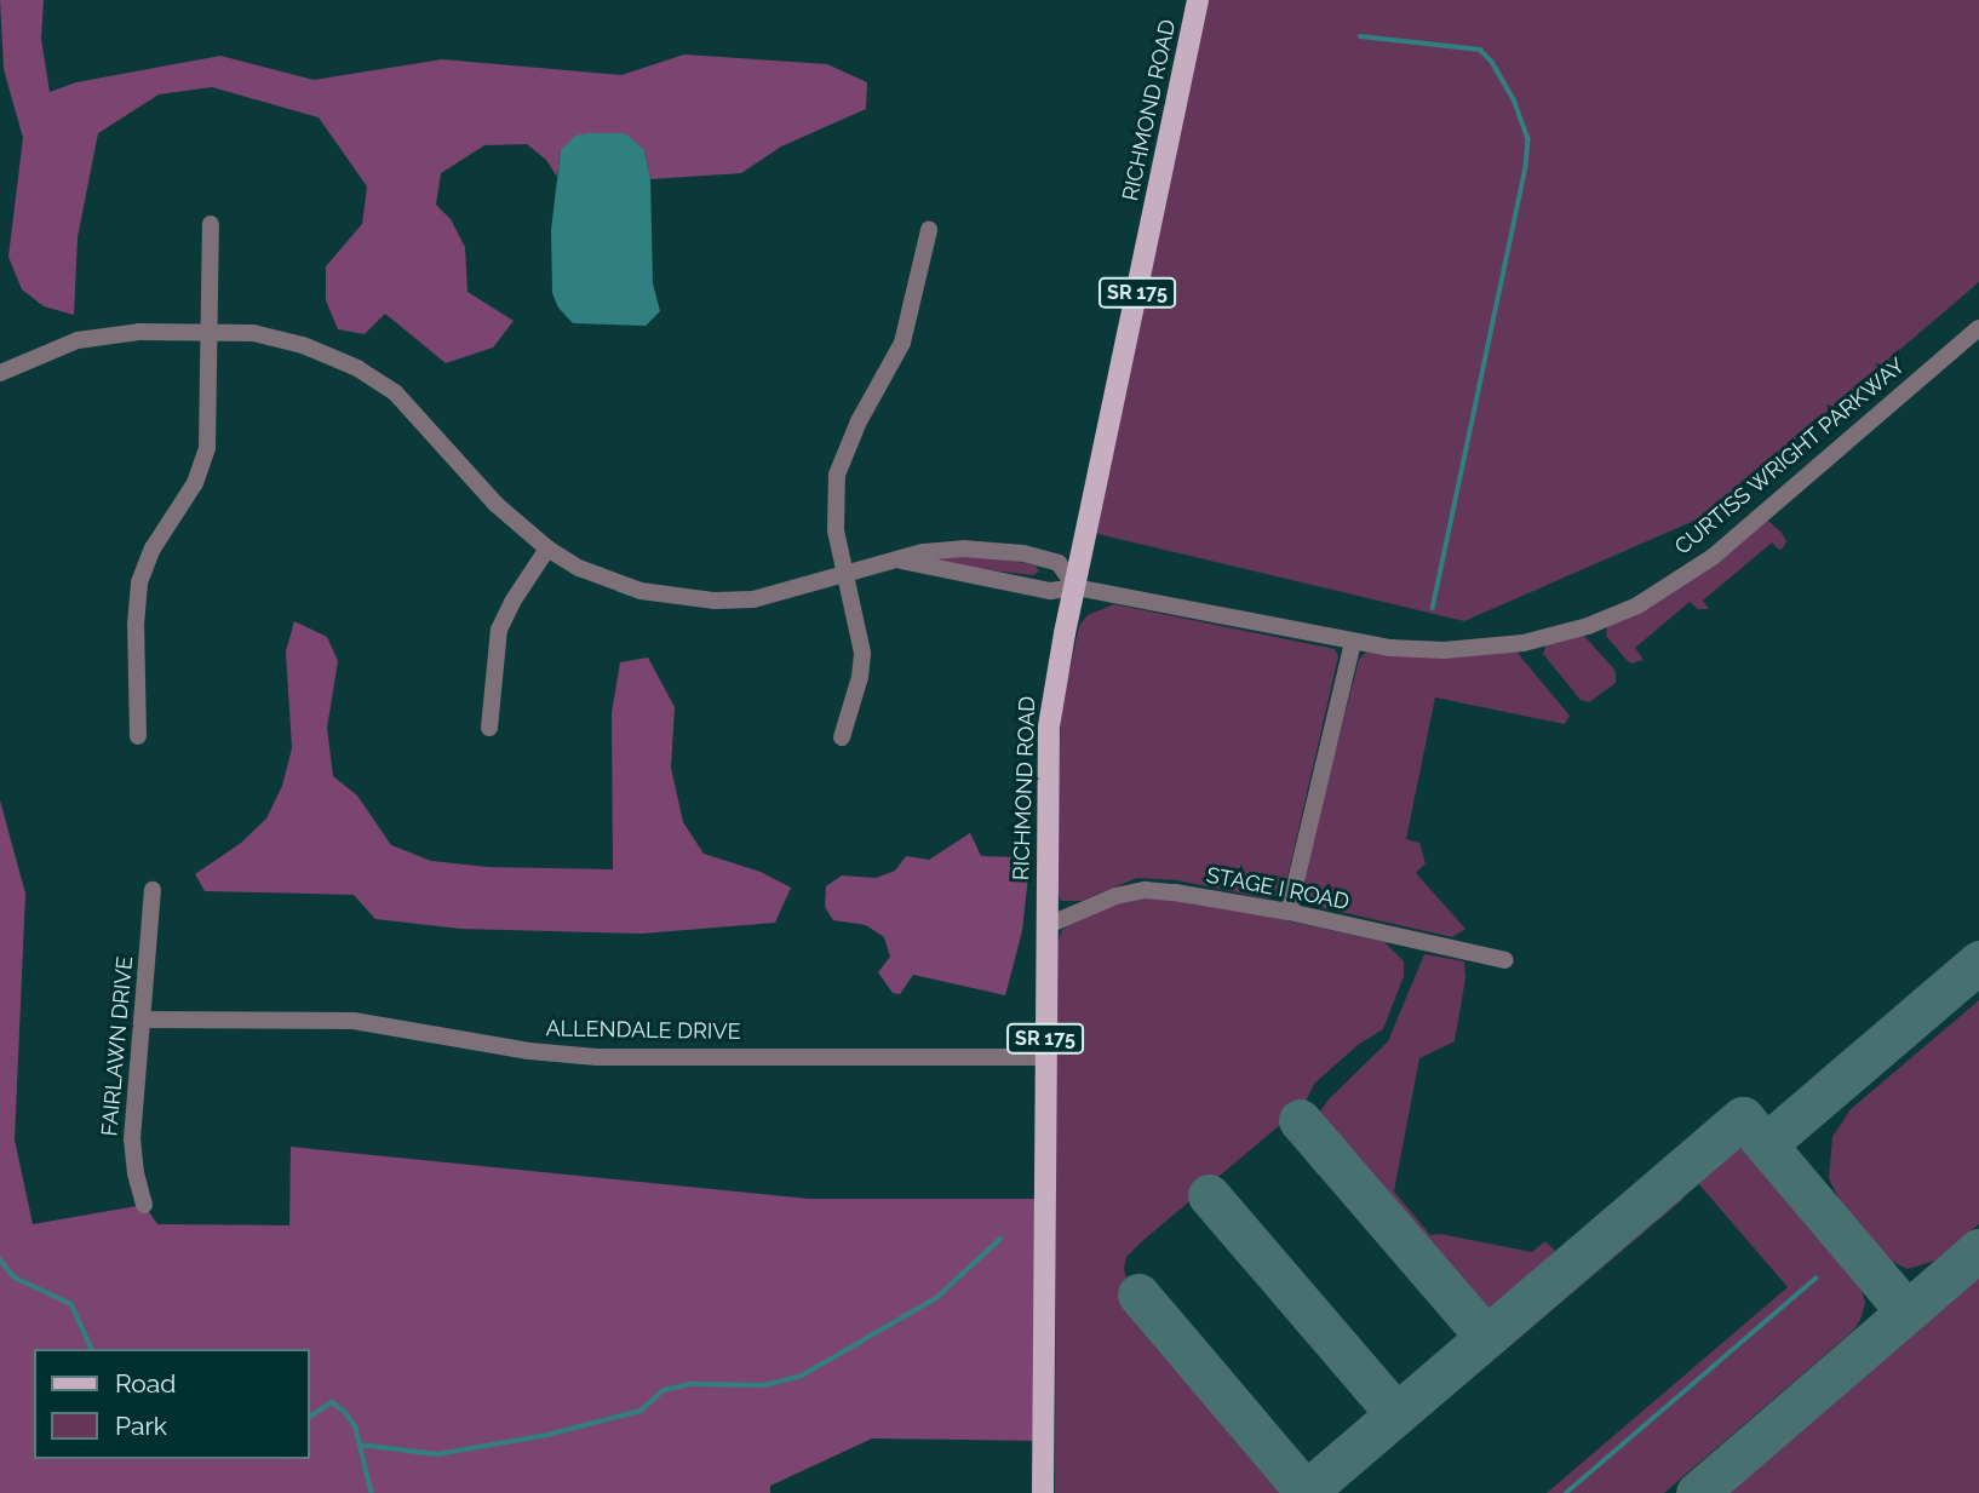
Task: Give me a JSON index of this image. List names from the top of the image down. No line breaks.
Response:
{"streets":{"main road":["RICHMOND ROAD","SR 175"],"street":["CURTISS WRIGHT PARKWAY","STAGE I ROAD","ALLENDALE DRIVE","FAIRLAWN DRIVE"]},"crossings":[["RICHMOND ROAD","CURTISS WRIGHT PARKWAY"],["RICHMOND ROAD","STAGE I ROAD"],["RICHMOND ROAD","ALLENDALE DRIVE"],["ALLENDALE DRIVE","FAIRLAWN DRIVE"]],"legend":["Road","Park"]}
